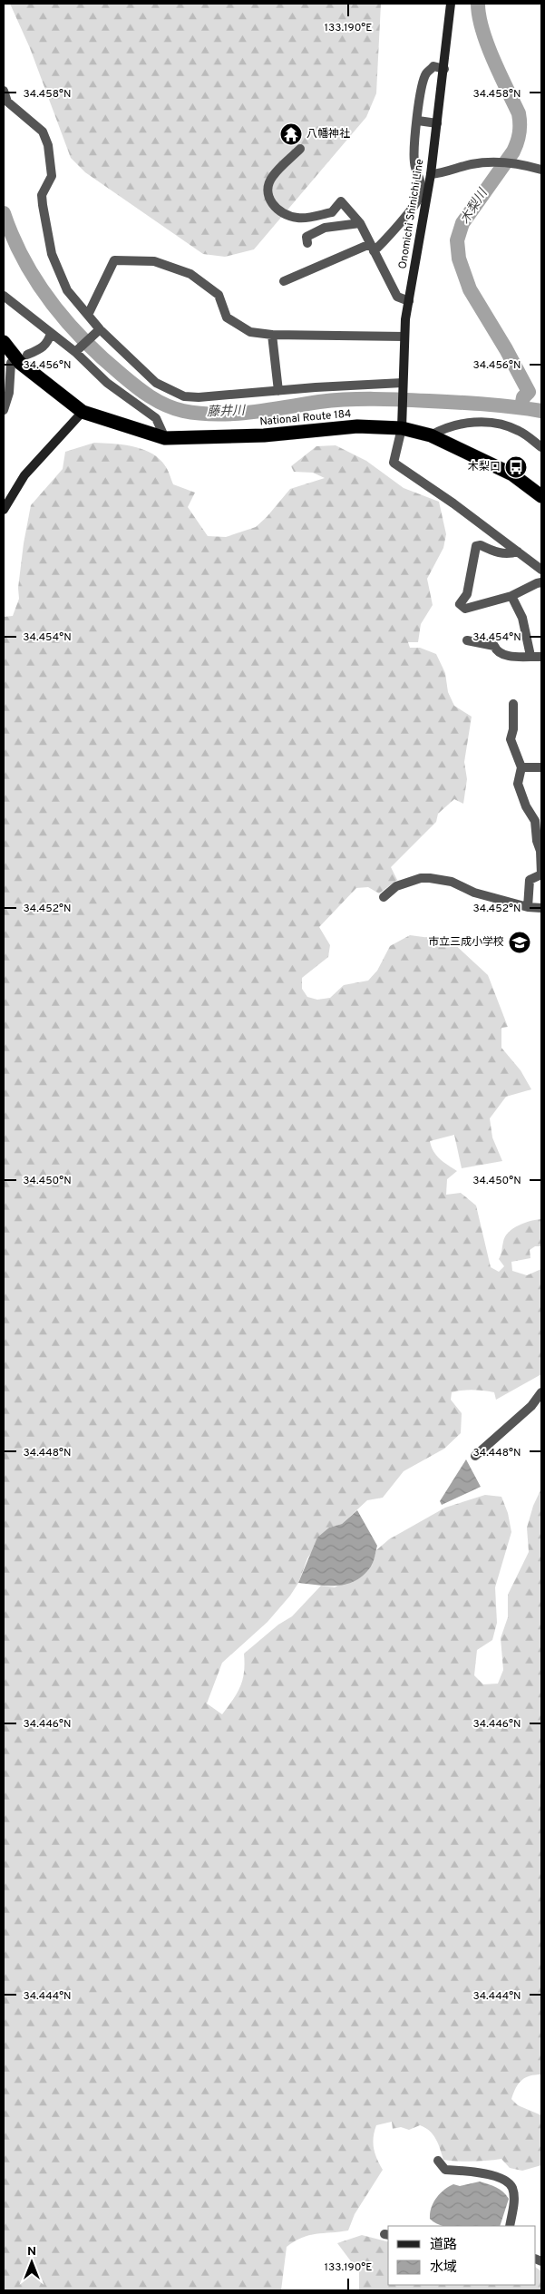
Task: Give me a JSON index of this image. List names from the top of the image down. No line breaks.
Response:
{"streets":{"highway":["National Route 184"],"main road":["Onomichi Shinichi Line"]},"crossings":[["Onomichi Shinichi Line","National Route 184"]],"water":["木梨川","藤井川"],"places":{"temple":["八幡神社"],"bus stop":["木梨口"],"school or university":["市立三成小学校"]},"legend":["道路","水域"],"north":"top","coordinates":["133.190°E","34.458°N","34.456°N","34.454°N","34.452°N","34.450°N","34.448°N","34.446°N","34.444°N"]}
